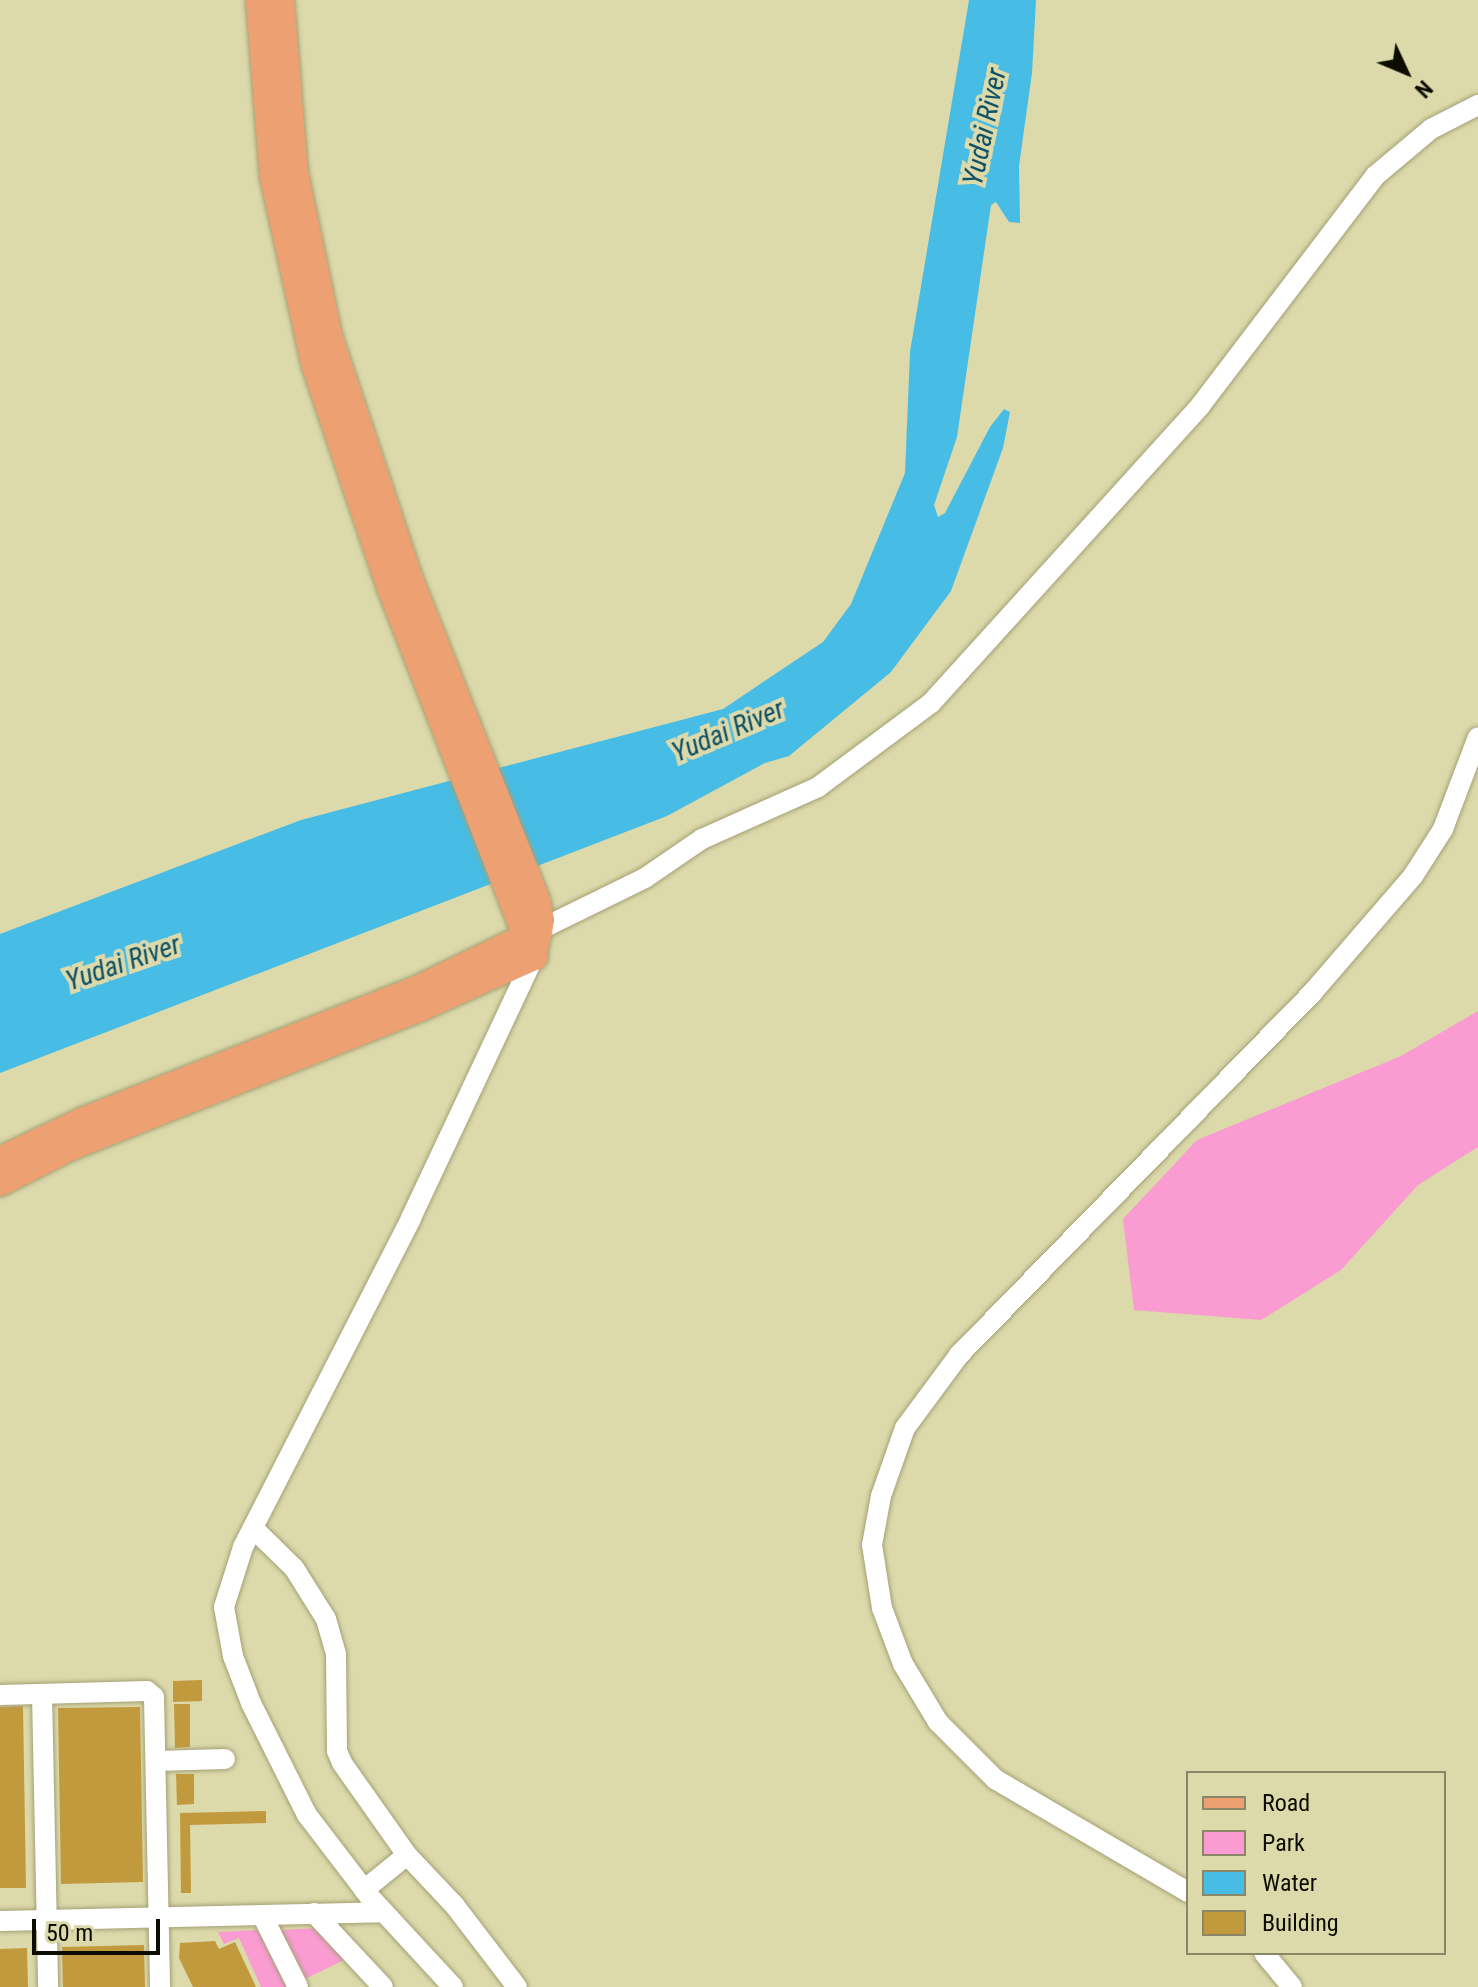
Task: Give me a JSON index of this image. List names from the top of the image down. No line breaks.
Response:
{"water":["Yudai River"],"legend":["Road","Park","Water","Building"],"scale_bar":"50 m","north":"bottom right"}
